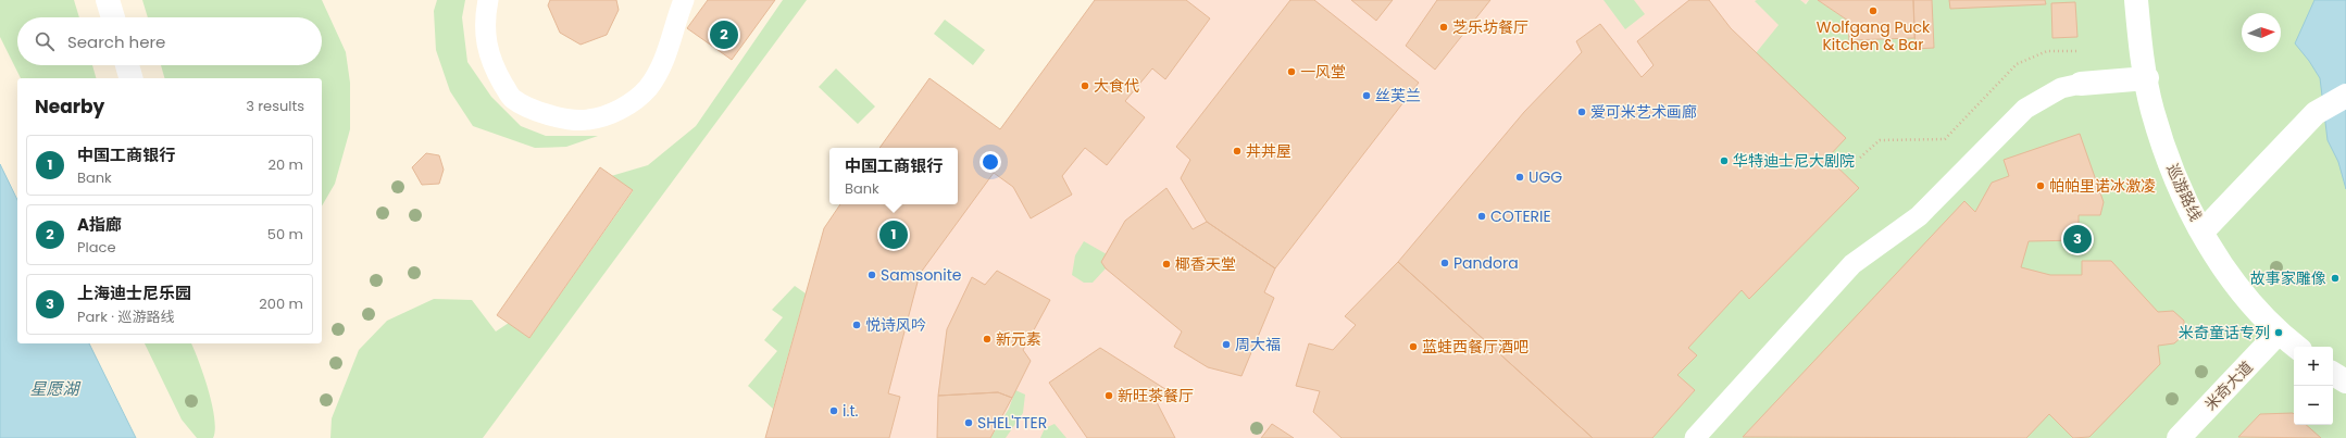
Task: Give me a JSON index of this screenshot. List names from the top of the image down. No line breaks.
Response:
{"streets":{"street":["巡游路线","米奇大道"]},"crossings":[["巡游路线","米奇大道"]],"water":["星愿湖"],"places":["Wolfgang Puck Kitchen & Bar","芝乐坊餐厅","一风堂","大食代","丝芙兰","爱可米艺术画廊","丼丼屋","华特迪士尼大剧院","UGG","帕帕里诺冰激凌","COTERIE","Pandora","椰香天堂","Samsonite","故事家雕像","悦诗风吟","米奇童话专列","新元素","周大福","蓝蛙西餐厅酒吧","新旺茶餐厅","i.t.","SHEL'TTER"],"north":"right","page":{"search":"Search here","pins":["2","1","3"],"heading":["Nearby","3 results"],"list":[{"mark":"1","name":"中国工商银行","note":"Bank","value":"20 m"},{"mark":"2","name":"A指廊","note":"Place","value":"50 m"},{"mark":"3","name":"上海迪士尼乐园","note":"Park · 巡游路线","value":"200 m"}],"popup":["中国工商银行","Bank"],"map_buttons":["+","−"]}}
